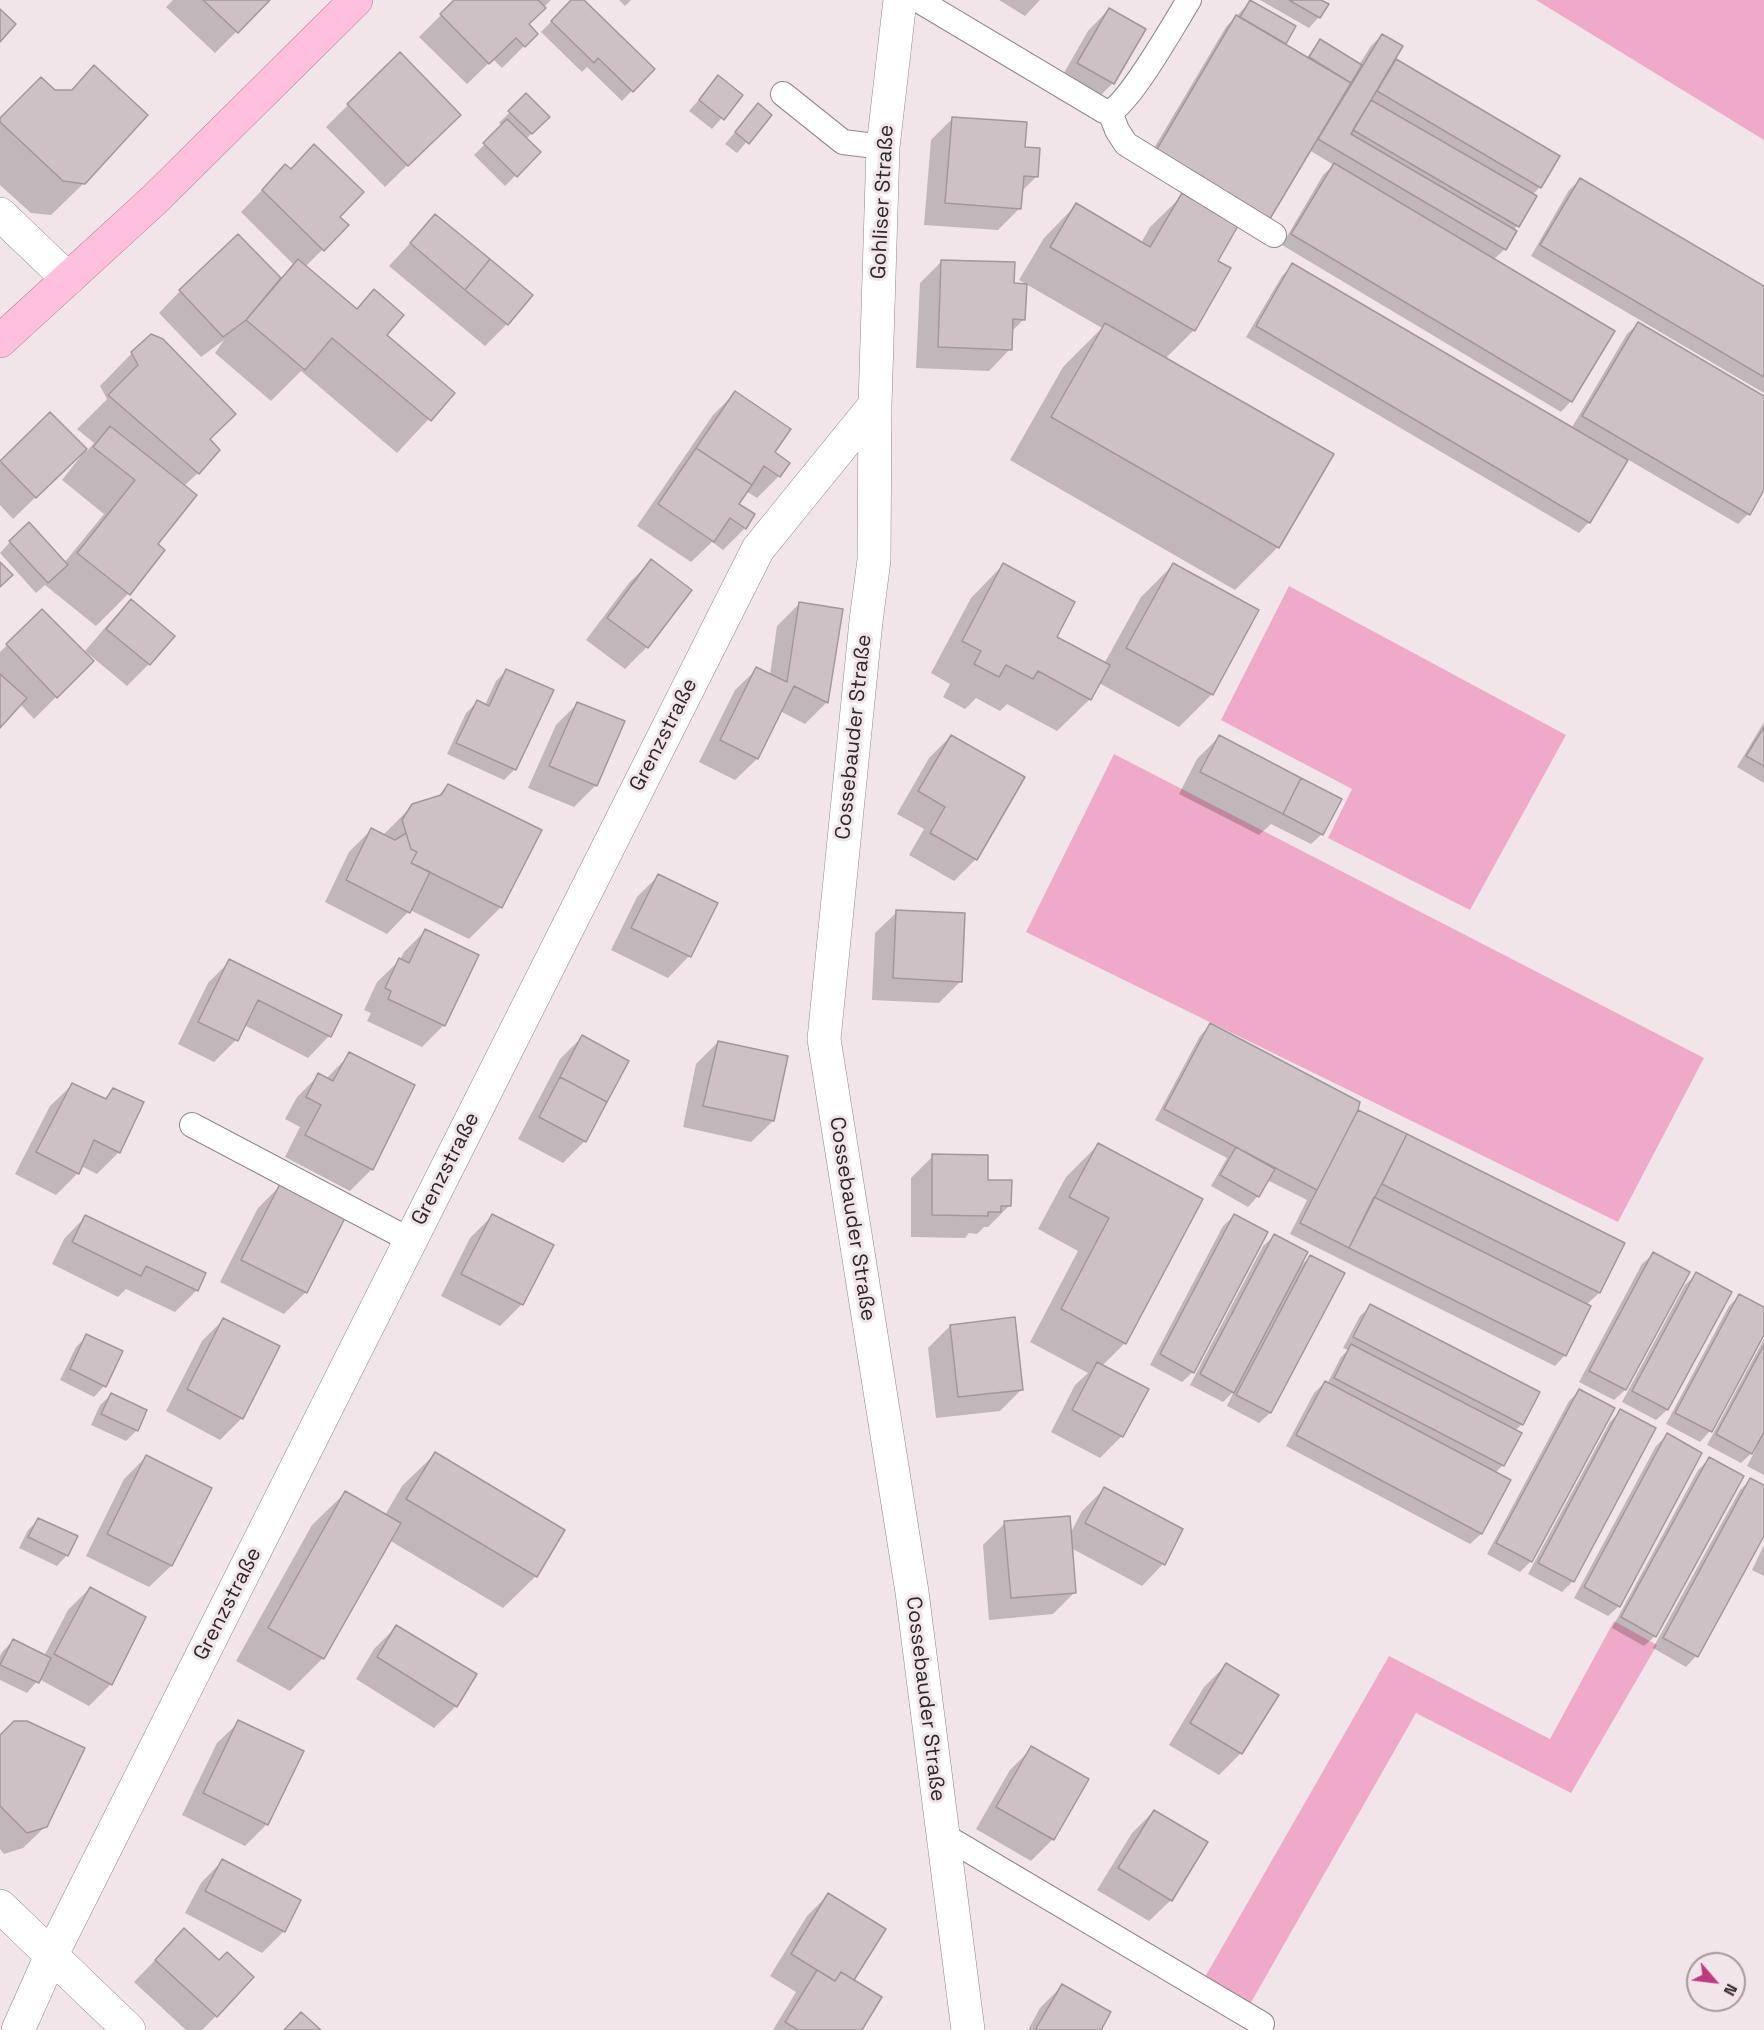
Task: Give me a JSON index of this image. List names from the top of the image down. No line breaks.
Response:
{"streets":{"street":["Gohliser Straße","Grenzstraße","Cossebauder Straße"]},"crossings":[["Gohliser Straße","Grenzstraße"],["Gohliser Straße","Cossebauder Straße"],["Grenzstraße","Cossebauder Straße"]],"north":"bottom right"}
